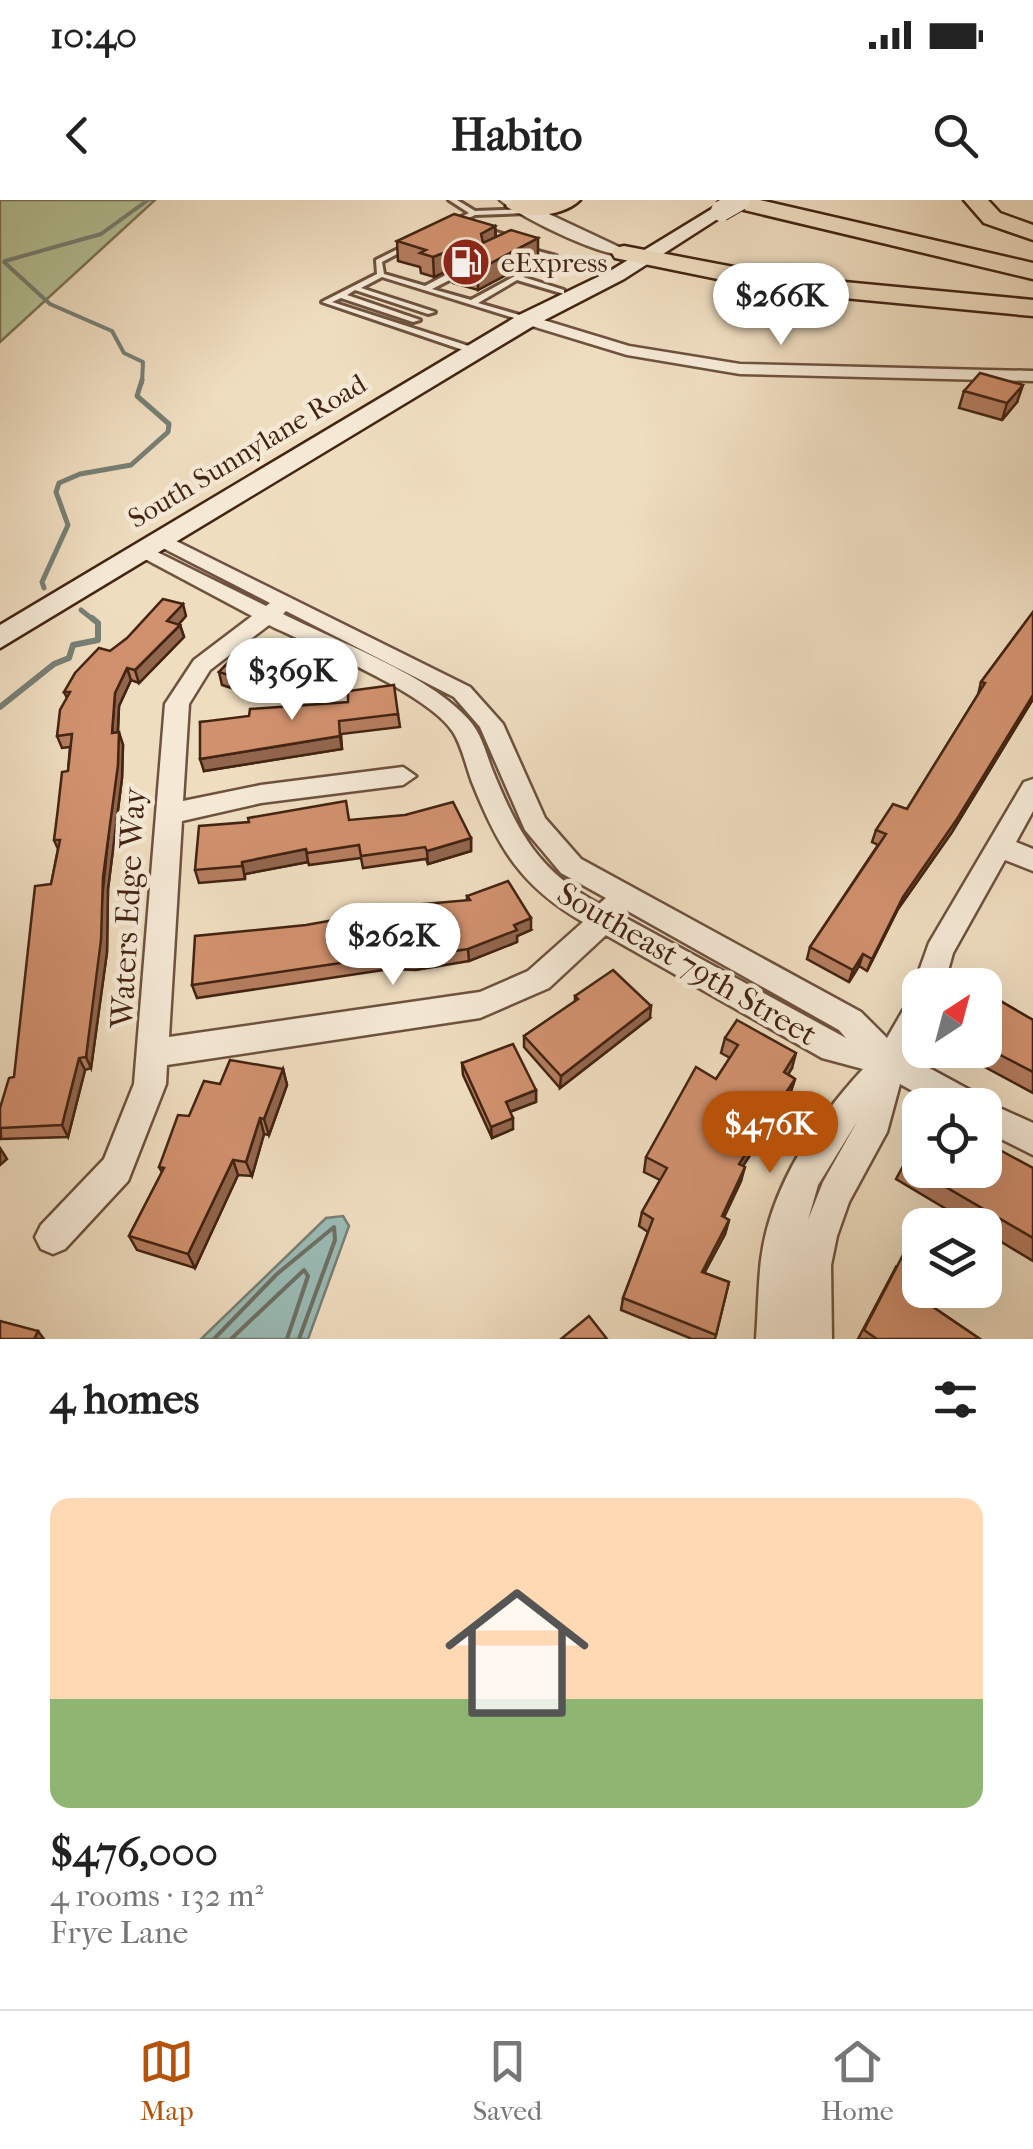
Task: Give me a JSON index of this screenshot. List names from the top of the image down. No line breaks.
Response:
{"streets":{"main road":["South Sunnylane Road"],"street":["Waters Edge Way","Southeast 79th Street"]},"crossings":[["South Sunnylane Road","Southeast 79th Street"],["Waters Edge Way","Southeast 79th Street"]],"places":{"fuel station":["eExpress"]},"north":"top right","page":{"status":"10:40","header":"Habito","price":["$266K","$369K","$262K","$476K"],"heading":"4 homes","list":[{"name":"$476,000","note":"4 rooms · 132 m² · Frye Lane"}],"tabs":["Map","Saved","Home"]}}
